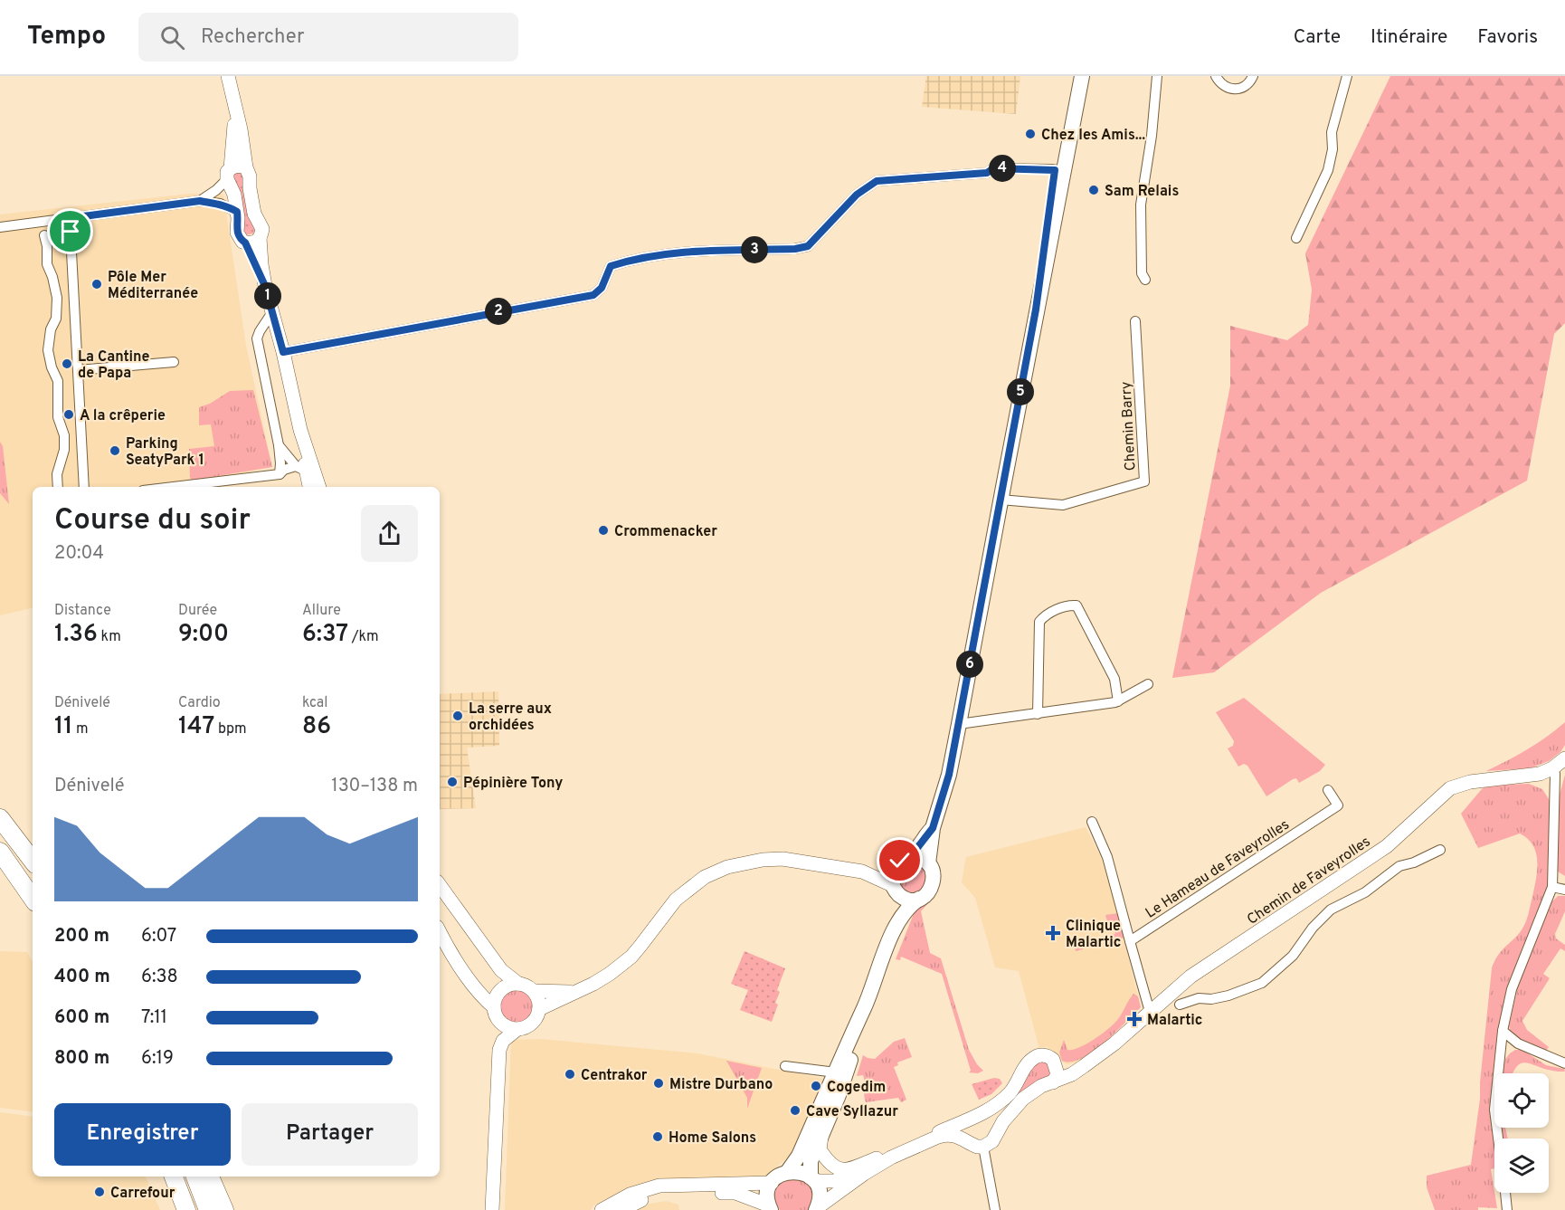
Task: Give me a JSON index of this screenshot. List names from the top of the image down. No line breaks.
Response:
{"streets":{"street":["Chemin Barry","Le Hameau de Faveyrolles","Chemin de Faveyrolles"]},"places":{"other":["Chez les Amis...","Sam Relais","Pôle Mer Méditerranée","La Cantine de Papa","A la crêperie","Parking SeatyPark 1","Crommenacker","La serre aux orchidées","Pépinière Tony","Centrakor","Mistre Durbano","Cogedim","Cave Syllazur","Home Salons","Carrefour"],"health":["Clinique Malartic","Malartic"]},"page":{"header":"Tempo","search":"Rechercher","nav":["Carte","Itinéraire","Favoris"],"pins":["4","3","1","2","5","6"],"heading":["Course du soir","20:04"],"stats":[["Distance","1.36 km"],["Durée","9:00"],["Allure","6:37 /km"],["Dénivelé","11 m"],["Cardio","147 bpm"],["kcal","86"]],"chart":["Dénivelé","130–138 m"],"list":[{"name":"200 m","note":"6:07"},{"name":"400 m","note":"6:38"},{"name":"600 m","note":"7:11"},{"name":"800 m","note":"6:19"}],"buttons":["Enregistrer","Partager"]}}
